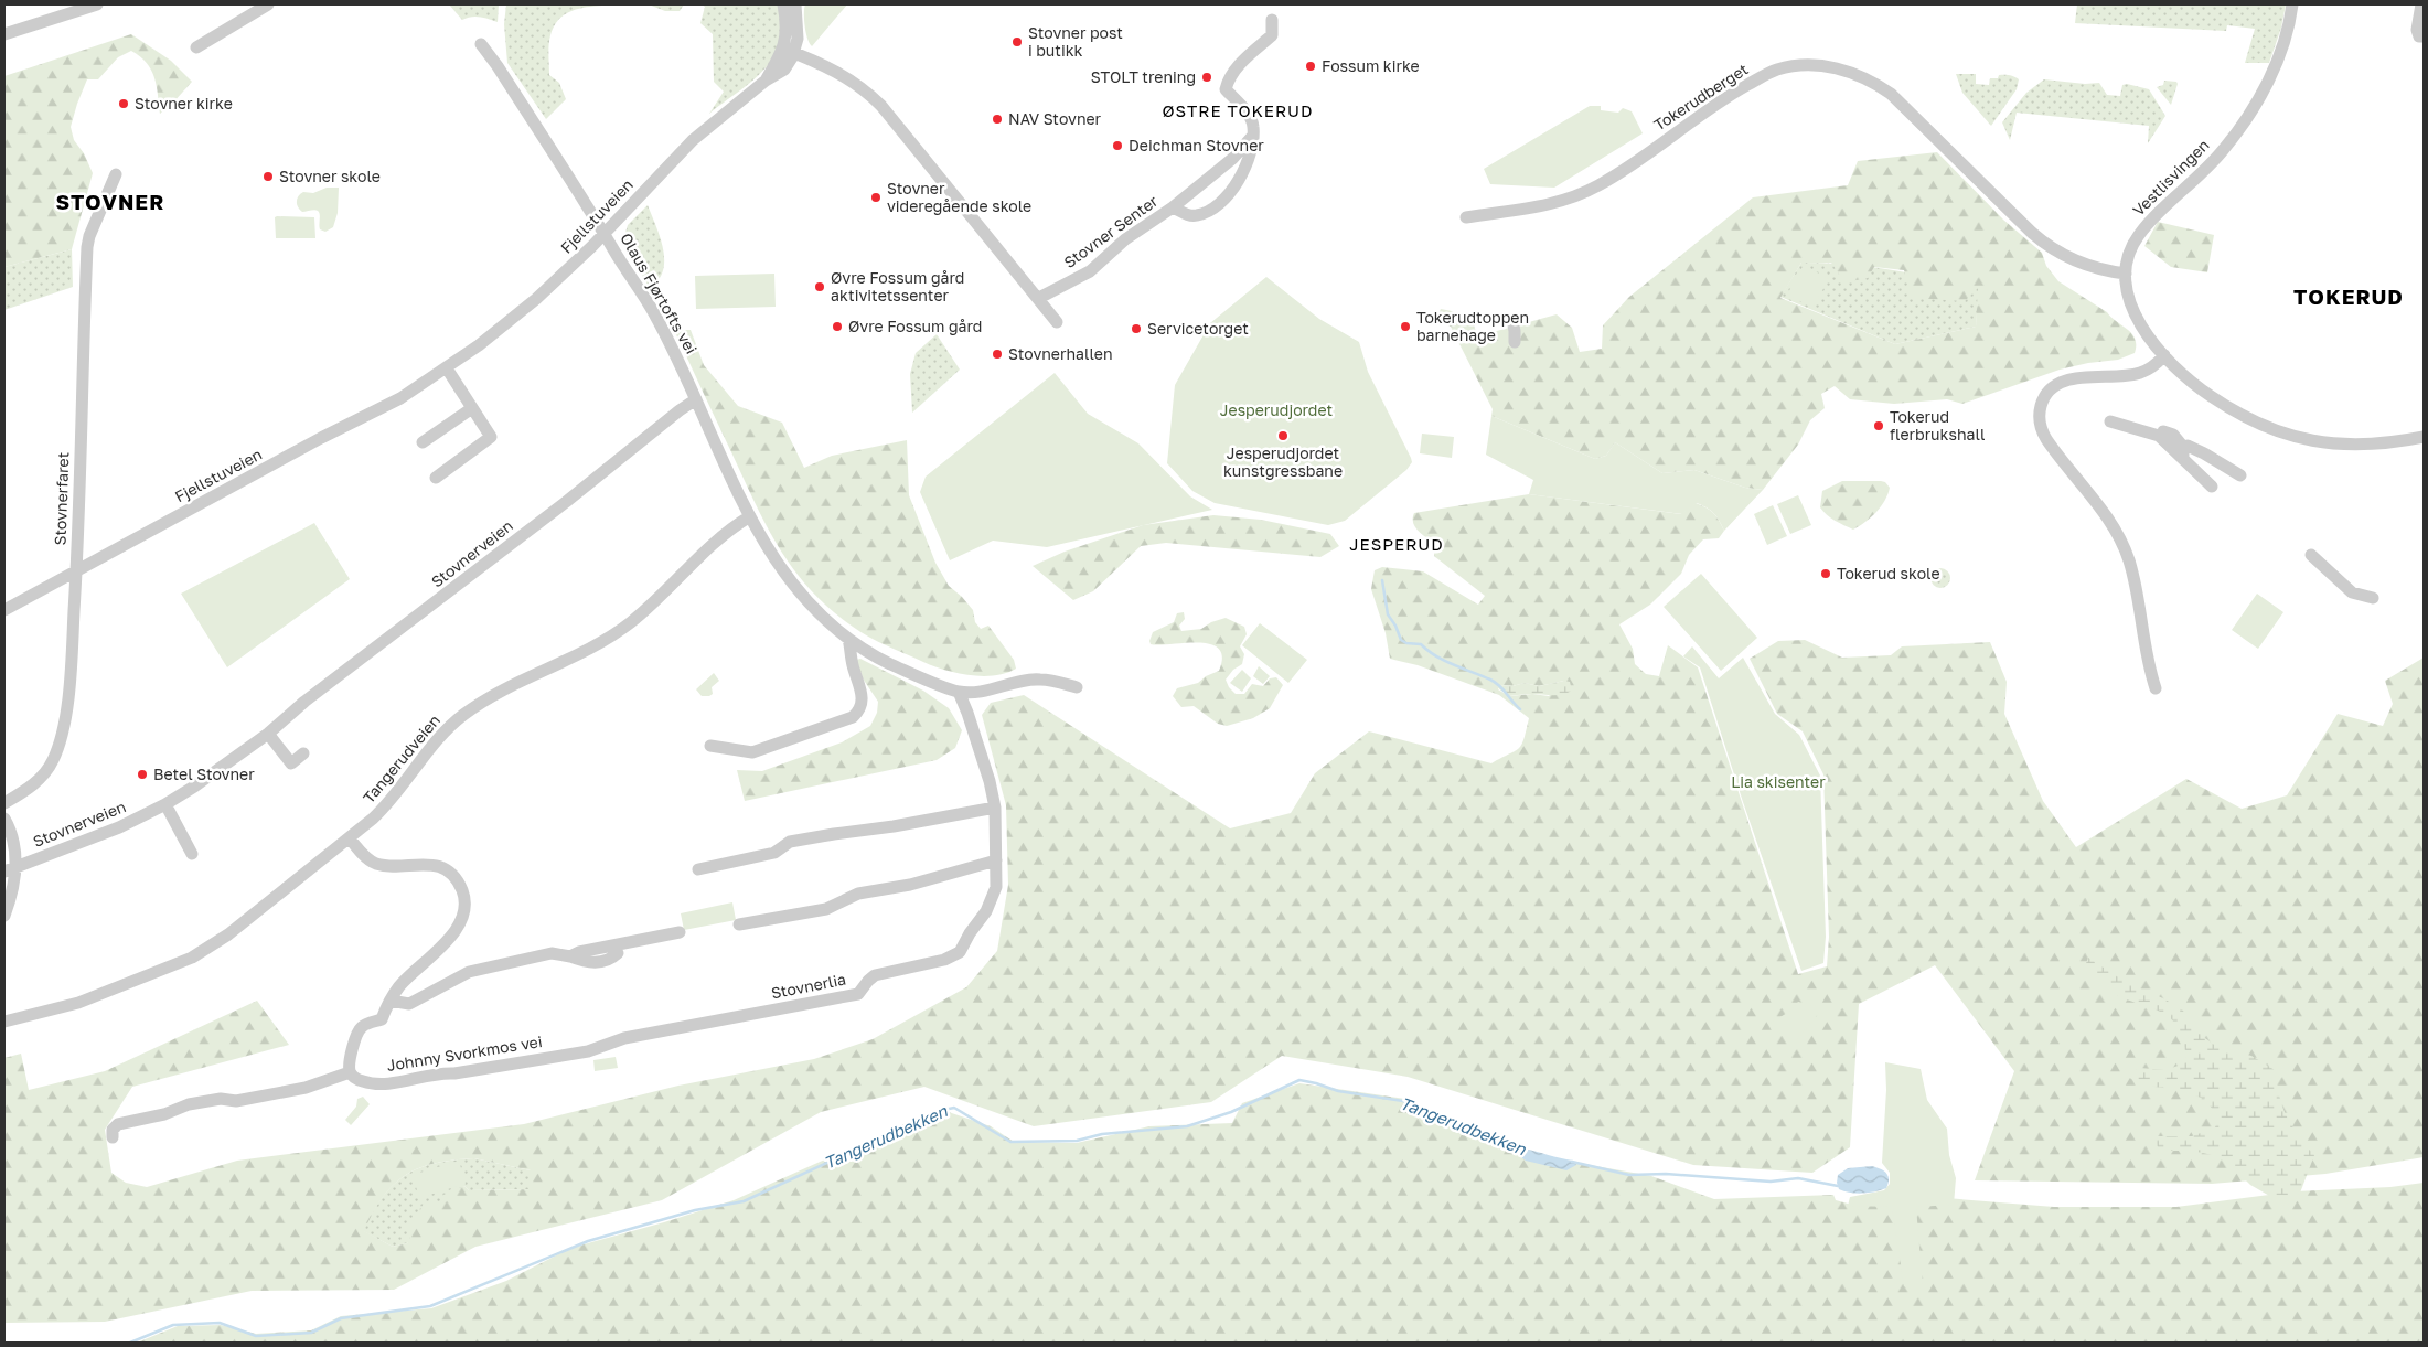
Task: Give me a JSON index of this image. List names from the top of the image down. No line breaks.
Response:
{"streets":{"street":["Tokerudberget","Vestlisvingen","Fjellstuveien","Stovner Senter","Olaus Fjørtofts vei","Stovnerfaret","Stovnerveien","Tangerudveien","Stovnerlia","Johnny Svorkmos vei"]},"crossings":[["Tokerudberget","Vestlisvingen"],["Fjellstuveien","Olaus Fjørtofts vei"],["Fjellstuveien","Stovnerfaret"],["Olaus Fjørtofts vei","Stovnerveien"],["Olaus Fjørtofts vei","Tangerudveien"],["Olaus Fjørtofts vei","Stovnerlia"],["Stovnerlia","Johnny Svorkmos vei"]],"districts":["ØSTRE TOKERUD","STOVNER","TOKERUD","JESPERUD"],"water":["Tangerudbekken"],"parks":["Jesperudjordet","Lia skisenter"],"places":["Stovner post i butikk","Fossum kirke","STOLT trening","Stovner kirke","NAV Stovner","Deichman Stovner","Stovner skole","Stovner videregående skole","Øvre Fossum gård aktivitetssenter","Øvre Fossum gård","Tokerudtoppen barnehage","Servicetorget","Stovnerhallen","Tokerud flerbrukshall","Jesperudjordet kunstgressbane","Tokerud skole","Betel Stovner"]}
